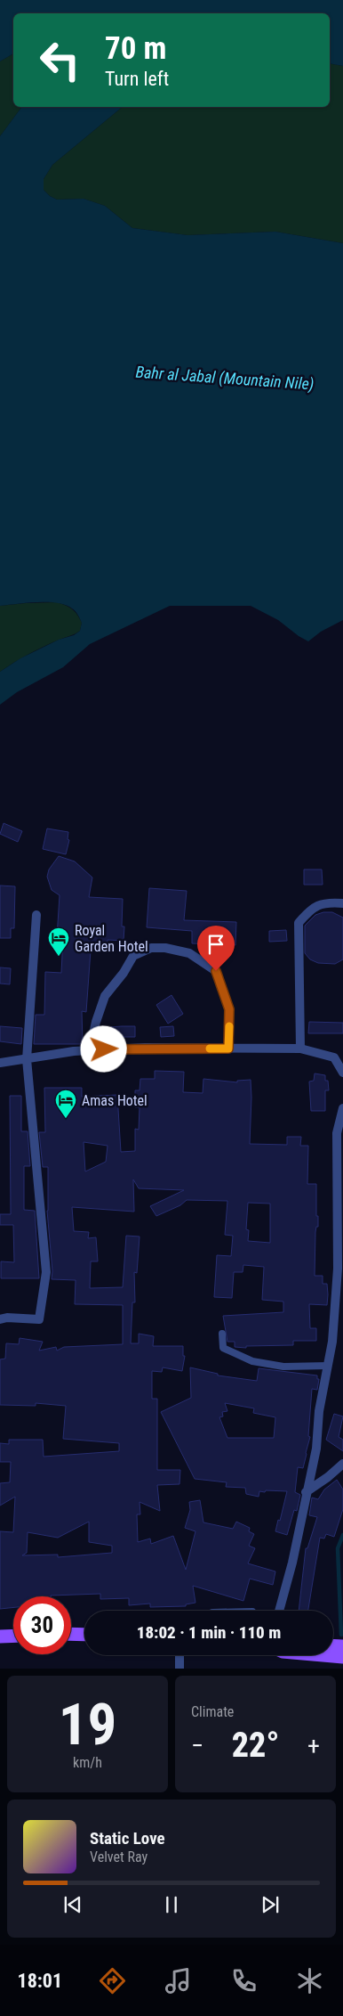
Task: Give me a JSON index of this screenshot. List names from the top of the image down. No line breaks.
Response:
{"water":["Bahr al Jabal (Mountain Nile)"],"places":{"hotel":["Royal Garden Hotel","Amas Hotel"]},"page":{"turn":["70 m","Turn left"],"limit":"30","trip":"18:02 · 1 min · 110 m","tile":[["19","km/h"],"Climate"],"heat":["−","22°","+"],"song":["Static Love","Velvet Ray"],"tabs":"18:01"}}
